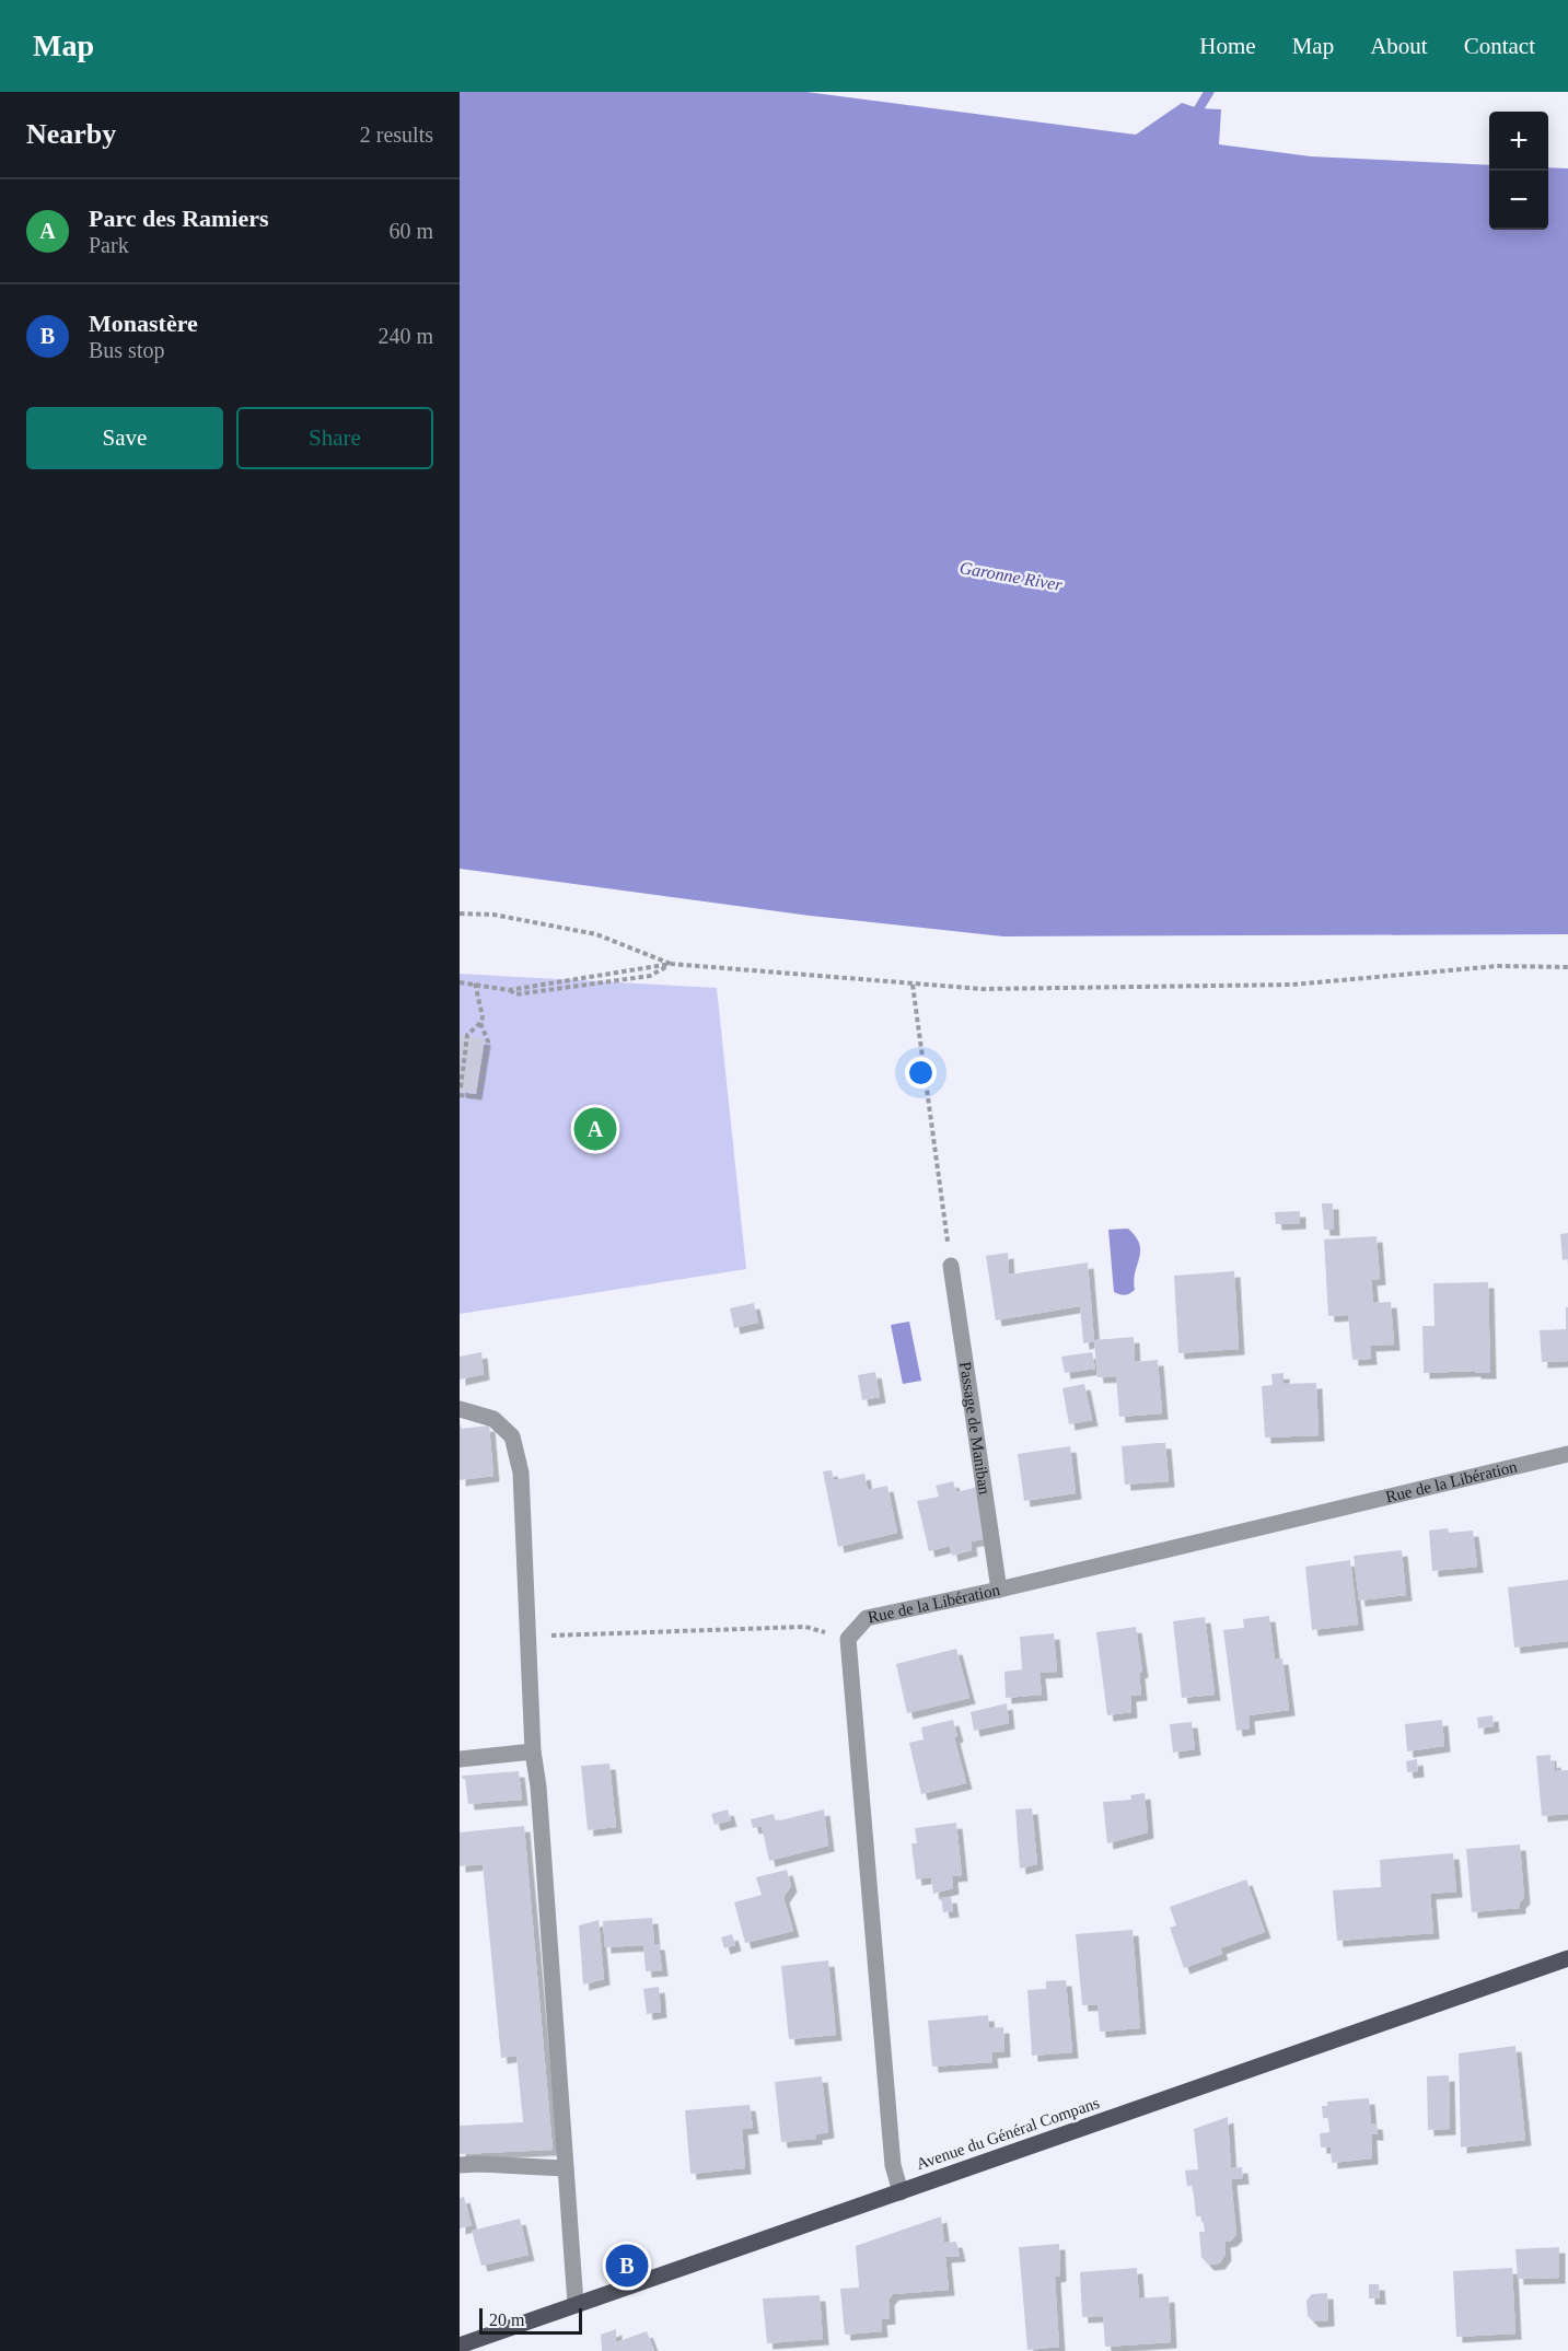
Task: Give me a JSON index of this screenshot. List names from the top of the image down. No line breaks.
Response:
{"streets":{"main road":["Avenue du Général Compans"],"street":["Passage de Maniban","Rue de la Libération"]},"crossings":[["Passage de Maniban","Rue de la Libération"],["Rue de la Libération","Avenue du Général Compans"]],"water":["Garonne River"],"scale_bar":"20 m","page":{"header":"Map","nav":["Home","Map","About","Contact"],"heading":["Nearby","2 results"],"map_buttons":["+","−"],"list":[{"mark":"A","name":"Parc des Ramiers","note":"Park","value":"60 m"},{"mark":"B","name":"Monastère","note":"Bus stop","value":"240 m"}],"buttons":["Save","Share"],"pins":["A","B"],"scale":"20 m"}}
